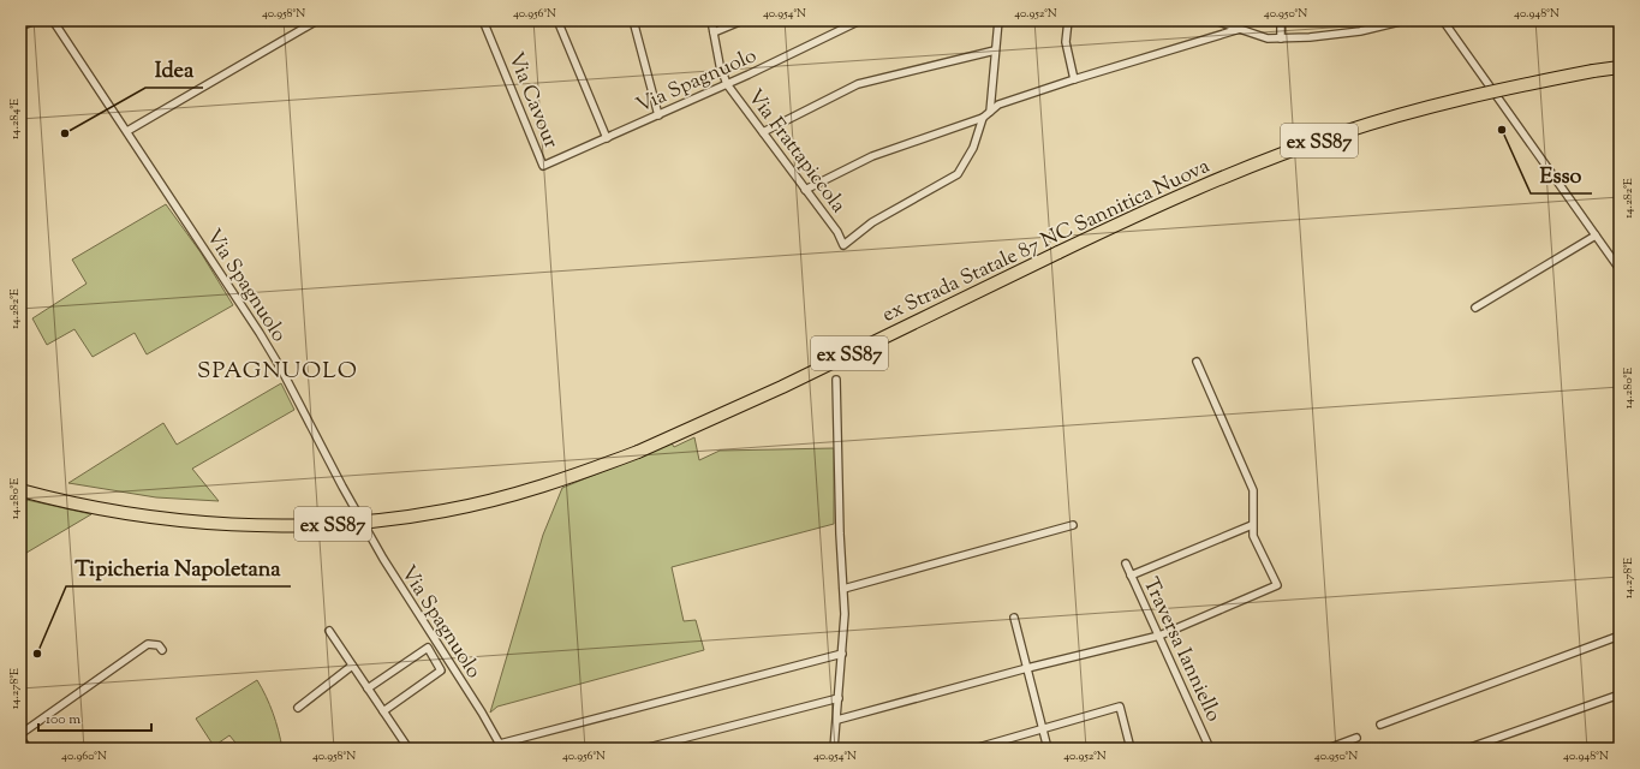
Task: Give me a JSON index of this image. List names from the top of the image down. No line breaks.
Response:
{"streets":{"highway":["ex SS87","ex Strada Statale 87 NC Sannitica Nuova"],"street":["Via Spagnuolo","Via Cavour","Via Frattapiccola","Traversa Ianniello"]},"crossings":[["Via Spagnuolo","Via Cavour"],["Via Spagnuolo","Via Frattapiccola"]],"districts":["SPAGNUOLO"],"places":["Esso","Idea","Tipicheria Napoletana"],"scale_bar":"100 m","coordinates":["40.958°N","40.956°N","40.954°N","40.952°N","40.950°N","40.948°N","14.284°E","14.282°E","14.280°E","14.278°E","40.960°N"]}
